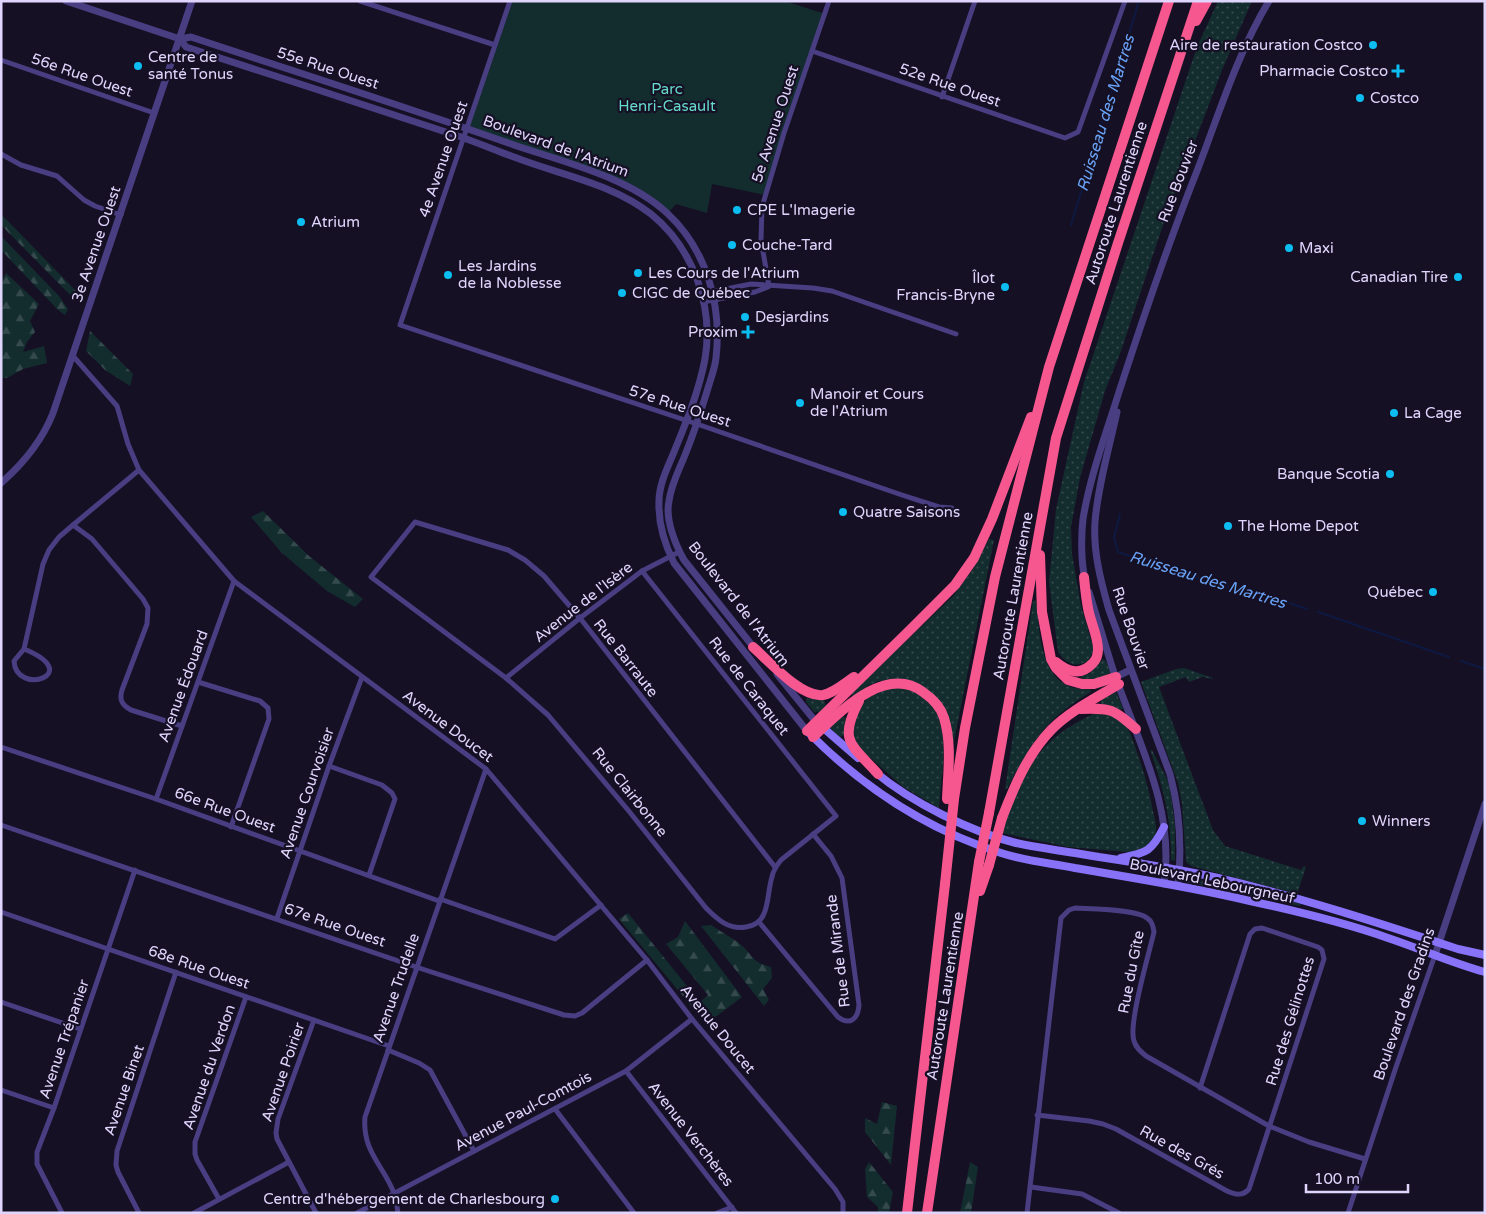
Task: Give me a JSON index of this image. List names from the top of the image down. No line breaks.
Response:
{"streets":{"highway":["Autoroute Laurentienne"],"main road":["Boulevard de l'Atrium","Boulevard Lebourgneuf"],"street":["55e Rue Ouest","56e Rue Ouest","52e Rue Ouest","5e Avenue Ouest","4e Avenue Ouest","Rue Bouvier","3e Avenue Ouest","57e Rue Ouest","Avenue de l'Isère","Rue Barraute","Avenue Édouard","Rue de Caraquet","Avenue Doucet","Rue Clairbonne","Avenue Courvoisier","66e Rue Ouest","67e Rue Ouest","Rue de Mirande","68e Rue Ouest","Rue du Gîte","Avenue Trudelle","Boulevard des Gradins","Rue des Gélinottes","Avenue Trépanier","Avenue du Verdon","Avenue Poirier","Avenue Binet","Avenue Paul-Comtois","Avenue Verchères","Rue des Grés"]},"crossings":[["55e Rue Ouest","Boulevard de l'Atrium"],["55e Rue Ouest","4e Avenue Ouest"],["55e Rue Ouest","3e Avenue Ouest"],["56e Rue Ouest","3e Avenue Ouest"],["52e Rue Ouest","5e Avenue Ouest"],["Boulevard de l'Atrium","4e Avenue Ouest"],["Boulevard de l'Atrium","57e Rue Ouest"],["Boulevard de l'Atrium","Avenue de l'Isère"],["Boulevard de l'Atrium","Boulevard Lebourgneuf"],["4e Avenue Ouest","57e Rue Ouest"],["Rue Bouvier","Boulevard Lebourgneuf"],["3e Avenue Ouest","Avenue Doucet"],["Avenue de l'Isère","Rue Barraute"],["Avenue de l'Isère","Rue de Caraquet"],["Avenue de l'Isère","Rue Clairbonne"],["Rue Barraute","Rue Clairbonne"],["Avenue Édouard","Avenue Doucet"],["Avenue Édouard","66e Rue Ouest"],["Rue de Caraquet","Rue de Mirande"],["Avenue Doucet","Avenue Courvoisier"],["Avenue Doucet","66e Rue Ouest"],["Avenue Doucet","67e Rue Ouest"],["Avenue Doucet","Avenue Trudelle"],["Avenue Doucet","Avenue Paul-Comtois"],["Rue Clairbonne","Rue de Mirande"],["Avenue Courvoisier","66e Rue Ouest"],["Avenue Courvoisier","67e Rue Ouest"],["66e Rue Ouest","Avenue Trudelle"],["Boulevard Lebourgneuf","Boulevard des Gradins"],["67e Rue Ouest","Avenue Trudelle"],["67e Rue Ouest","Avenue Trépanier"],["68e Rue Ouest","Avenue Trudelle"],["68e Rue Ouest","Avenue Trépanier"],["68e Rue Ouest","Avenue du Verdon"],["68e Rue Ouest","Avenue Poirier"],["68e Rue Ouest","Avenue Binet"],["68e Rue Ouest","Avenue Paul-Comtois"],["Rue du Gîte","Boulevard des Gradins"],["Rue du Gîte","Rue des Gélinottes"],["Rue du Gîte","Rue des Grés"],["Avenue Trudelle","Avenue Paul-Comtois"],["Rue des Gélinottes","Rue des Grés"],["Avenue Paul-Comtois","Avenue Verchères"]],"water":["Ruisseau des Martres"],"parks":["Parc Henri-Casault"],"places":{"other":["Aire de restauration Costco","Centre de santé Tonus","Costco","CPE L'Imagerie","Atrium","Couche-Tard","Maxi","Les Cours de l'Atrium","Les Jardins de la Noblesse","Canadian Tire","Îlot Francis-Bryne","CIGC de Québec","Desjardins","Manoir et Cours de l'Atrium","La Cage","Banque Scotia","Quatre Saisons","The Home Depot","Québec","Winners","Centre d'hébergement de Charlesbourg"],"health":["Pharmacie Costco","Proxim"]},"scale_bar":"100 m"}
